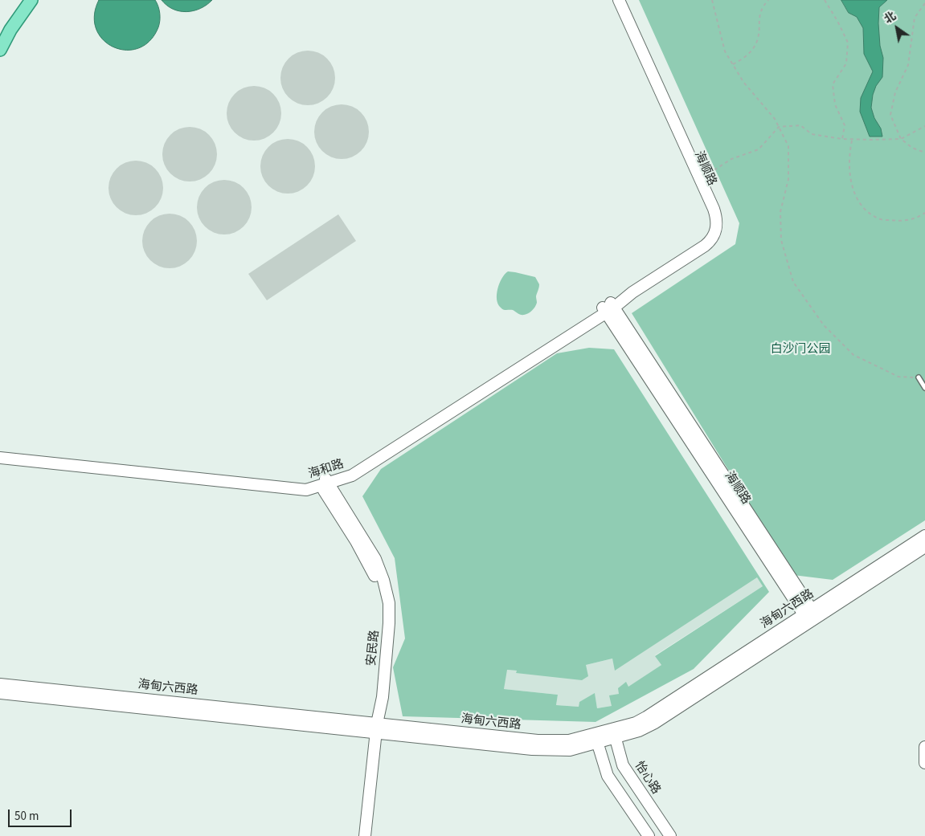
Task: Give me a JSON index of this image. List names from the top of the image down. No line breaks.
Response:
{"streets":{"street":["海顺路","海和路","海甸六西路","安民路","怡心路"]},"crossings":[["海顺路","海和路"],["海顺路","海甸六西路"],["海和路","安民路"],["海甸六西路","安民路"],["海甸六西路","怡心路"]],"parks":["白沙门公园"],"scale_bar":"50 m","north":"top left"}
